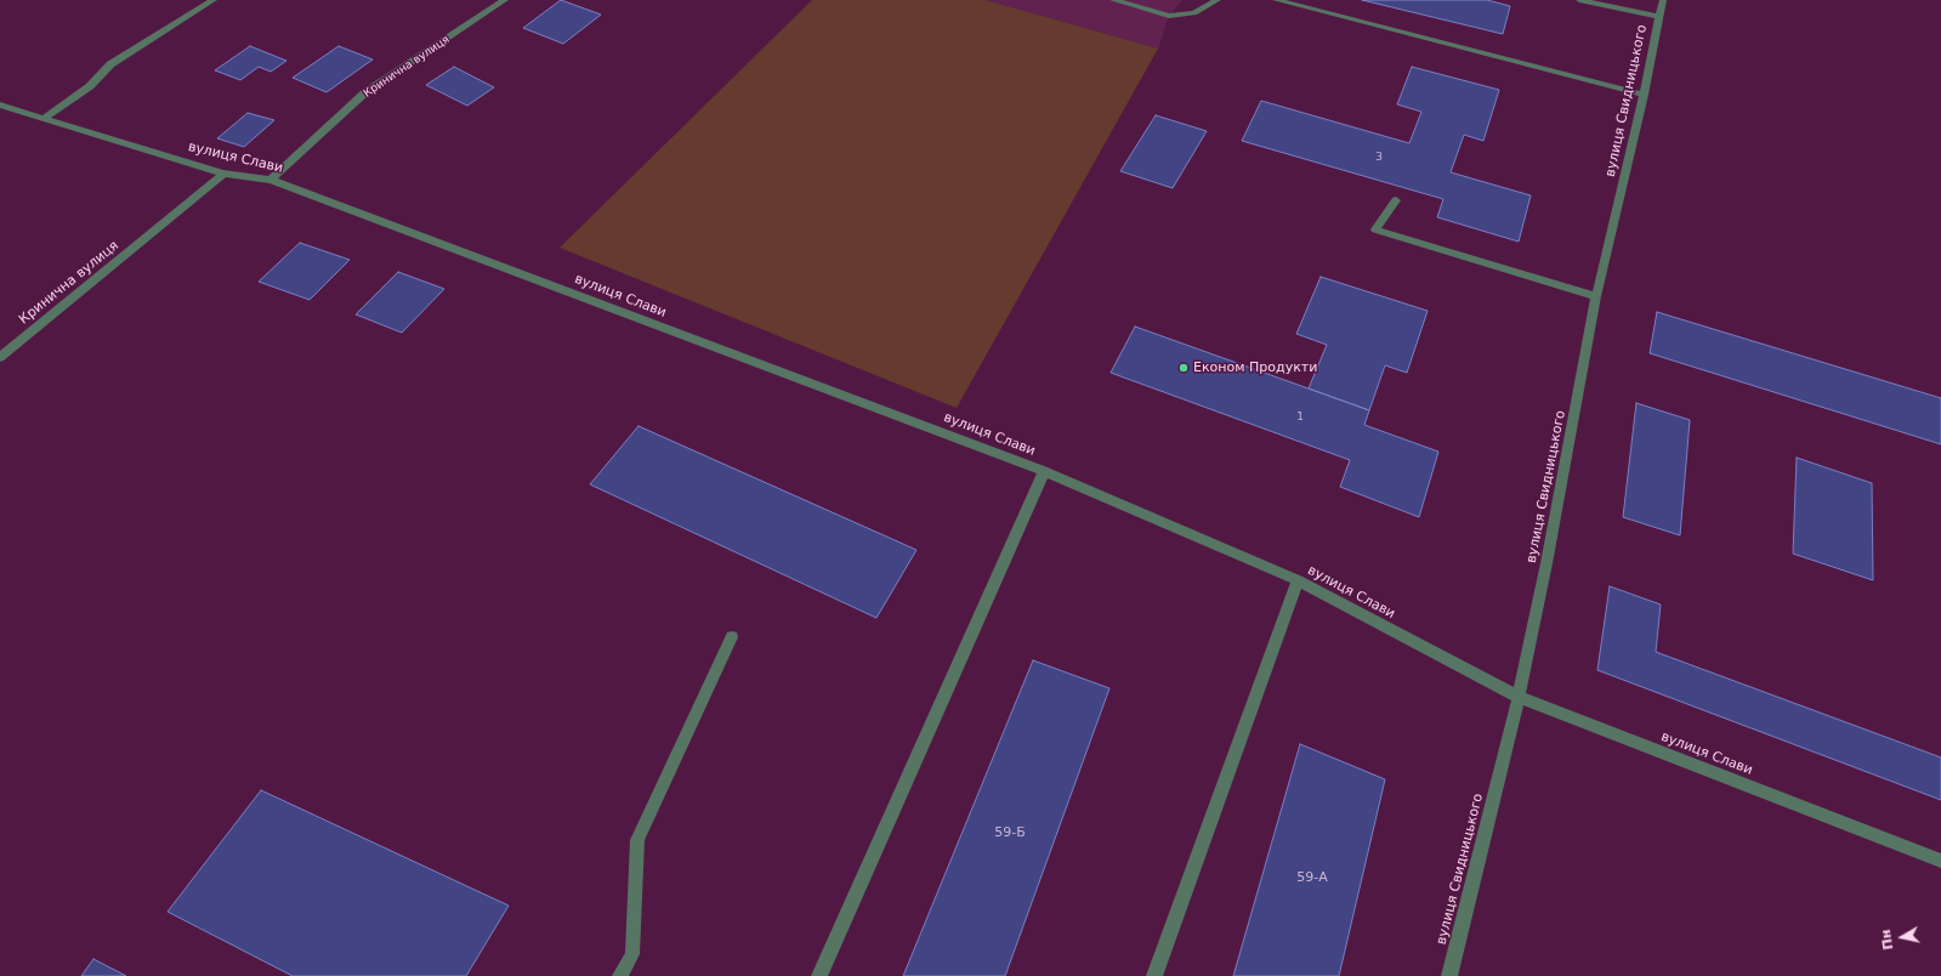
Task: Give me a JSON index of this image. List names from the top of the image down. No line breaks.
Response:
{"streets":{"street":["Кринична вулиця","вулиця Свидницького","вулиця Слави"]},"crossings":[["Кринична вулиця","вулиця Слави"],["вулиця Свидницького","вулиця Слави"]],"places":["Економ Продукти"],"house_numbers":["3","1","59-Б","59-А"],"north":"left"}
